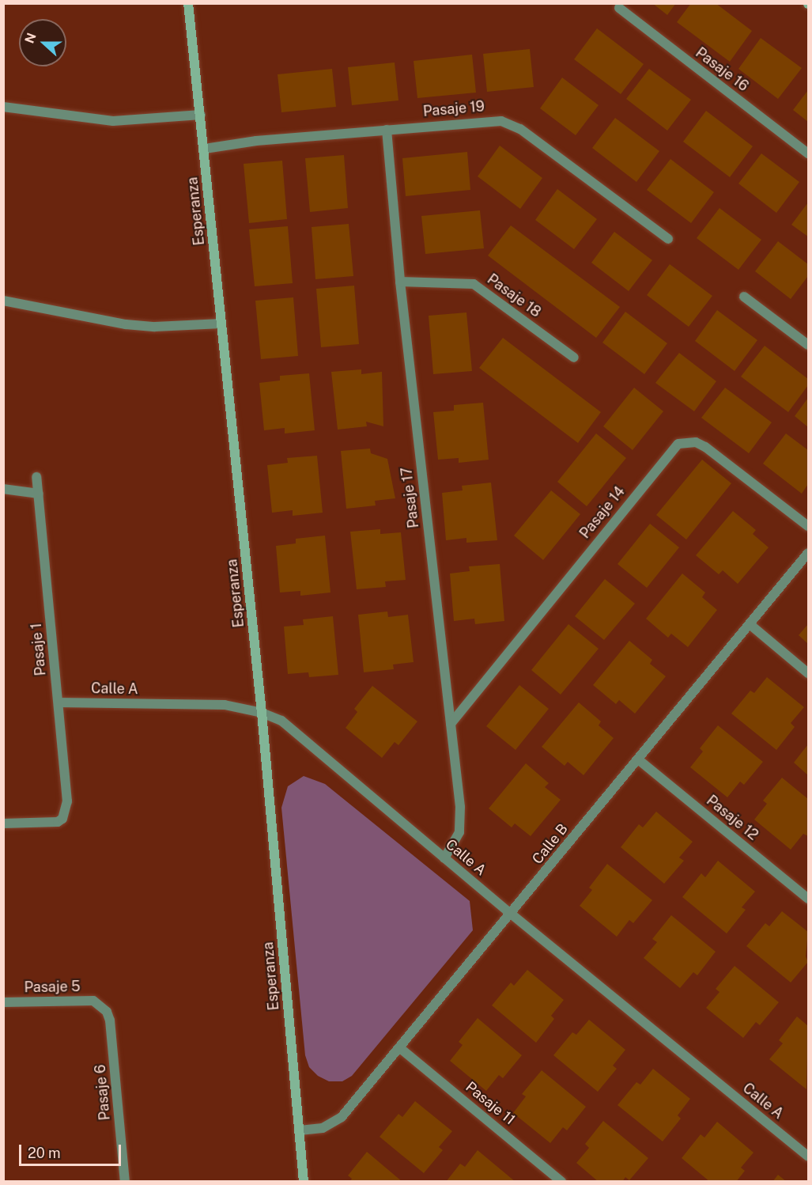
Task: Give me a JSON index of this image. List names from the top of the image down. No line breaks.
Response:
{"streets":{"street":["Pasaje 16","Pasaje 19","Esperanza","Pasaje 18","Pasaje 17","Pasaje 14","Pasaje 1","Calle A","Pasaje 12","Calle B","Pasaje 5","Pasaje 6","Pasaje 11"]},"crossings":[["Pasaje 19","Esperanza"],["Pasaje 19","Pasaje 17"],["Esperanza","Calle A"],["Esperanza","Calle B"],["Pasaje 18","Pasaje 17"],["Pasaje 17","Pasaje 14"],["Pasaje 17","Calle A"],["Pasaje 1","Calle A"],["Calle A","Calle B"],["Pasaje 12","Calle B"],["Calle B","Pasaje 11"],["Pasaje 5","Pasaje 6"]],"scale_bar":"20 m","north":"left"}
